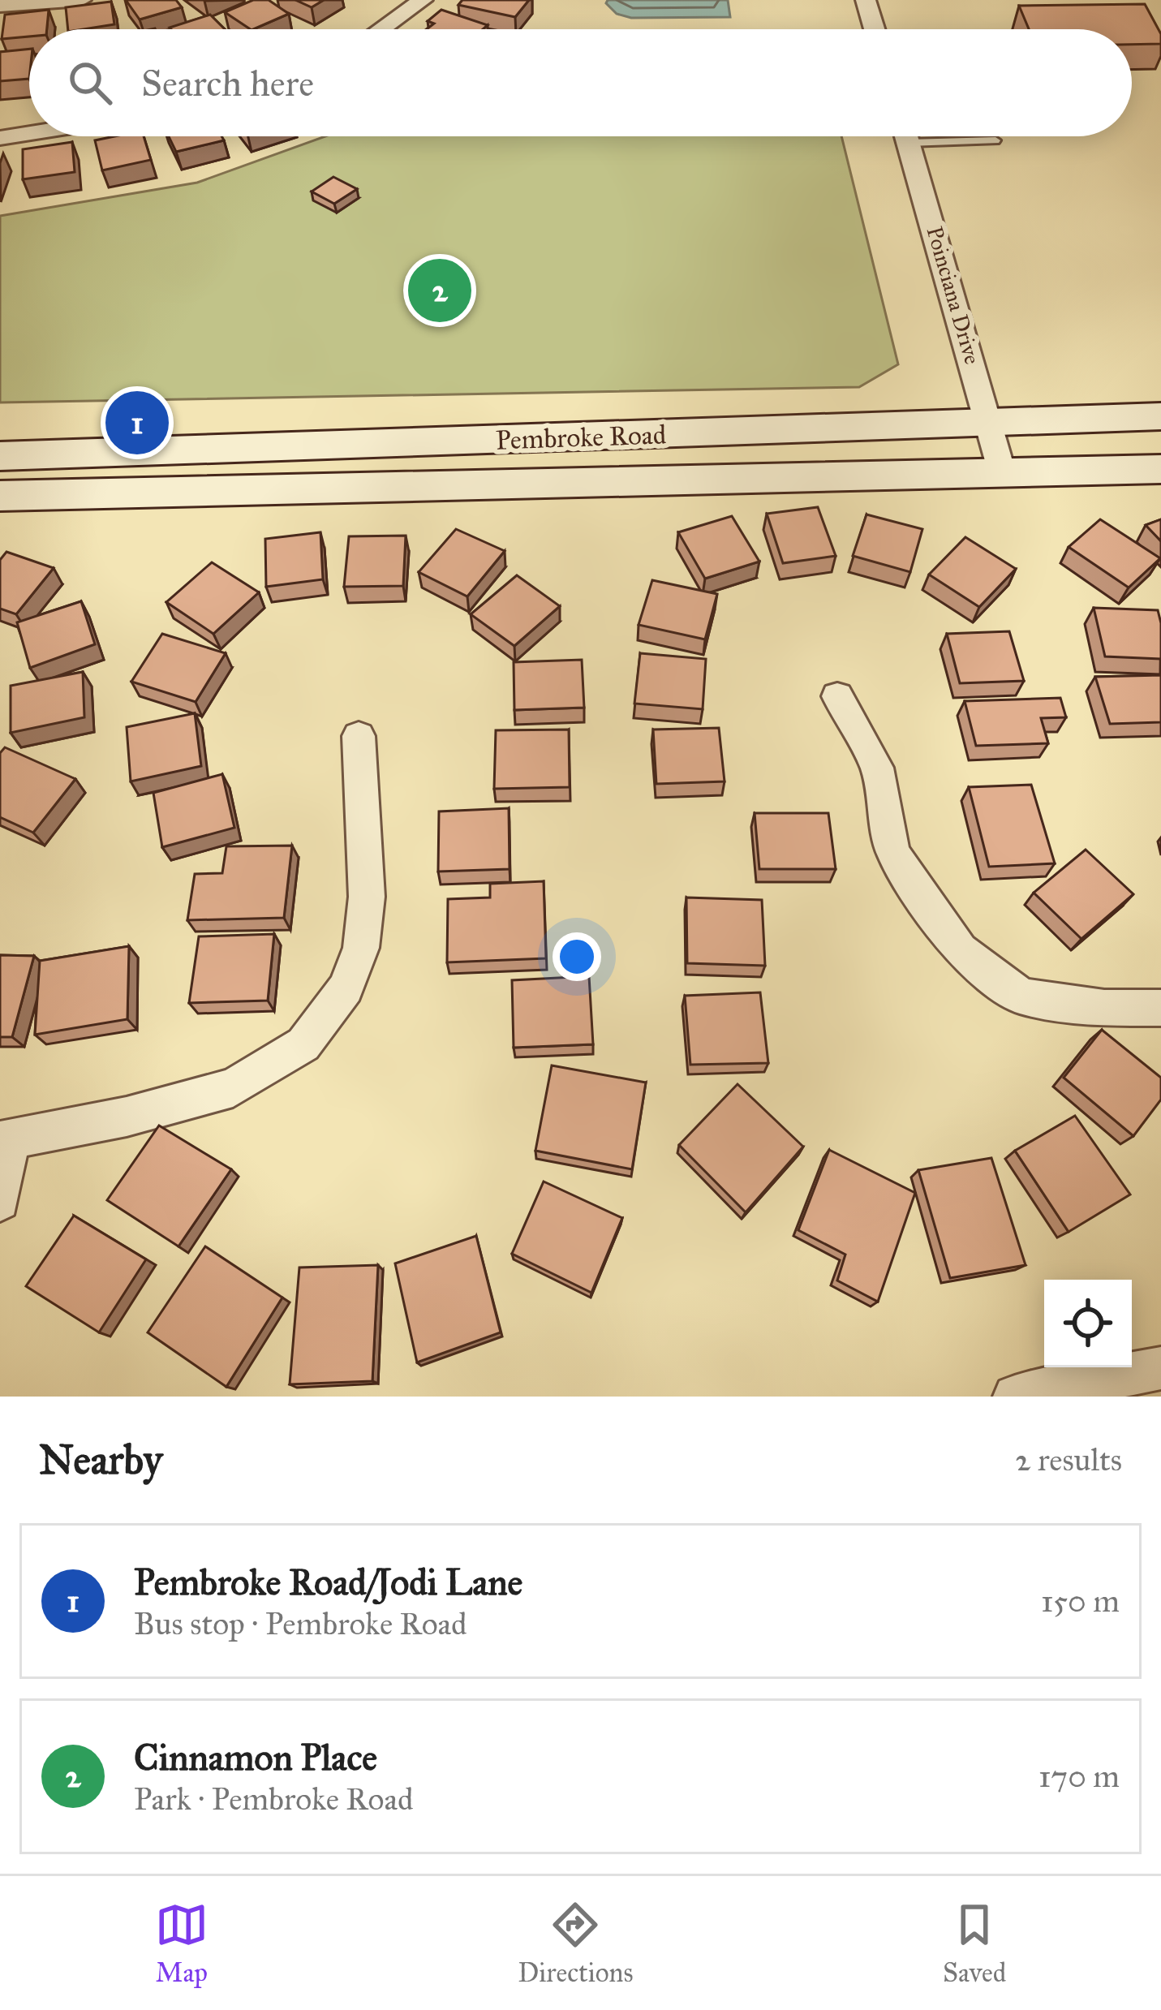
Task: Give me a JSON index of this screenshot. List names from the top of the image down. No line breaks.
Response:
{"streets":{"main road":["Pembroke Road"],"street":["Poinciana Drive"]},"crossings":[["Poinciana Drive","Pembroke Road"]],"page":{"search":"Search here","pins":["2","1"],"heading":["Nearby","2 results"],"list":[{"mark":"1","name":"Pembroke Road/Jodi Lane","note":"Bus stop · Pembroke Road","value":"150 m"},{"mark":"2","name":"Cinnamon Place","note":"Park · Pembroke Road","value":"170 m"}],"nav":["Map","Directions","Saved"]}}
